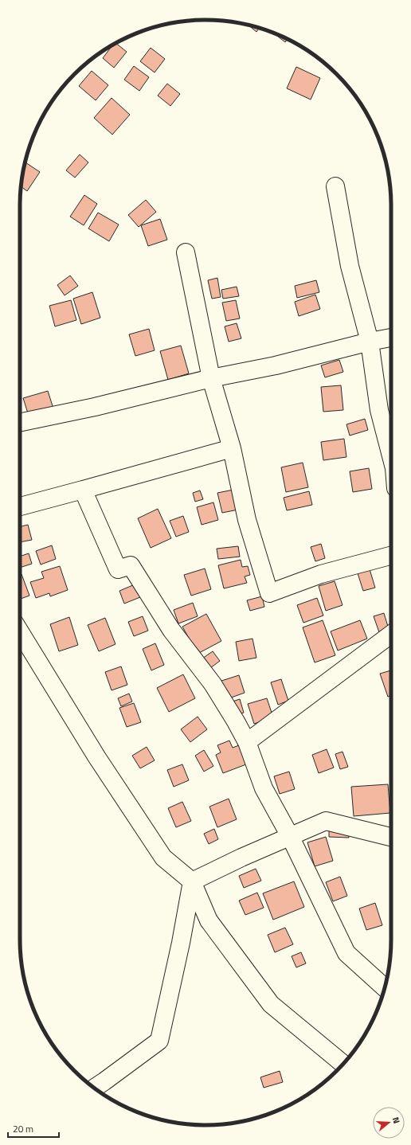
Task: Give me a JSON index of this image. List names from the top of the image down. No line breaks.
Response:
{"scale_bar":"20 m","north":"right"}
